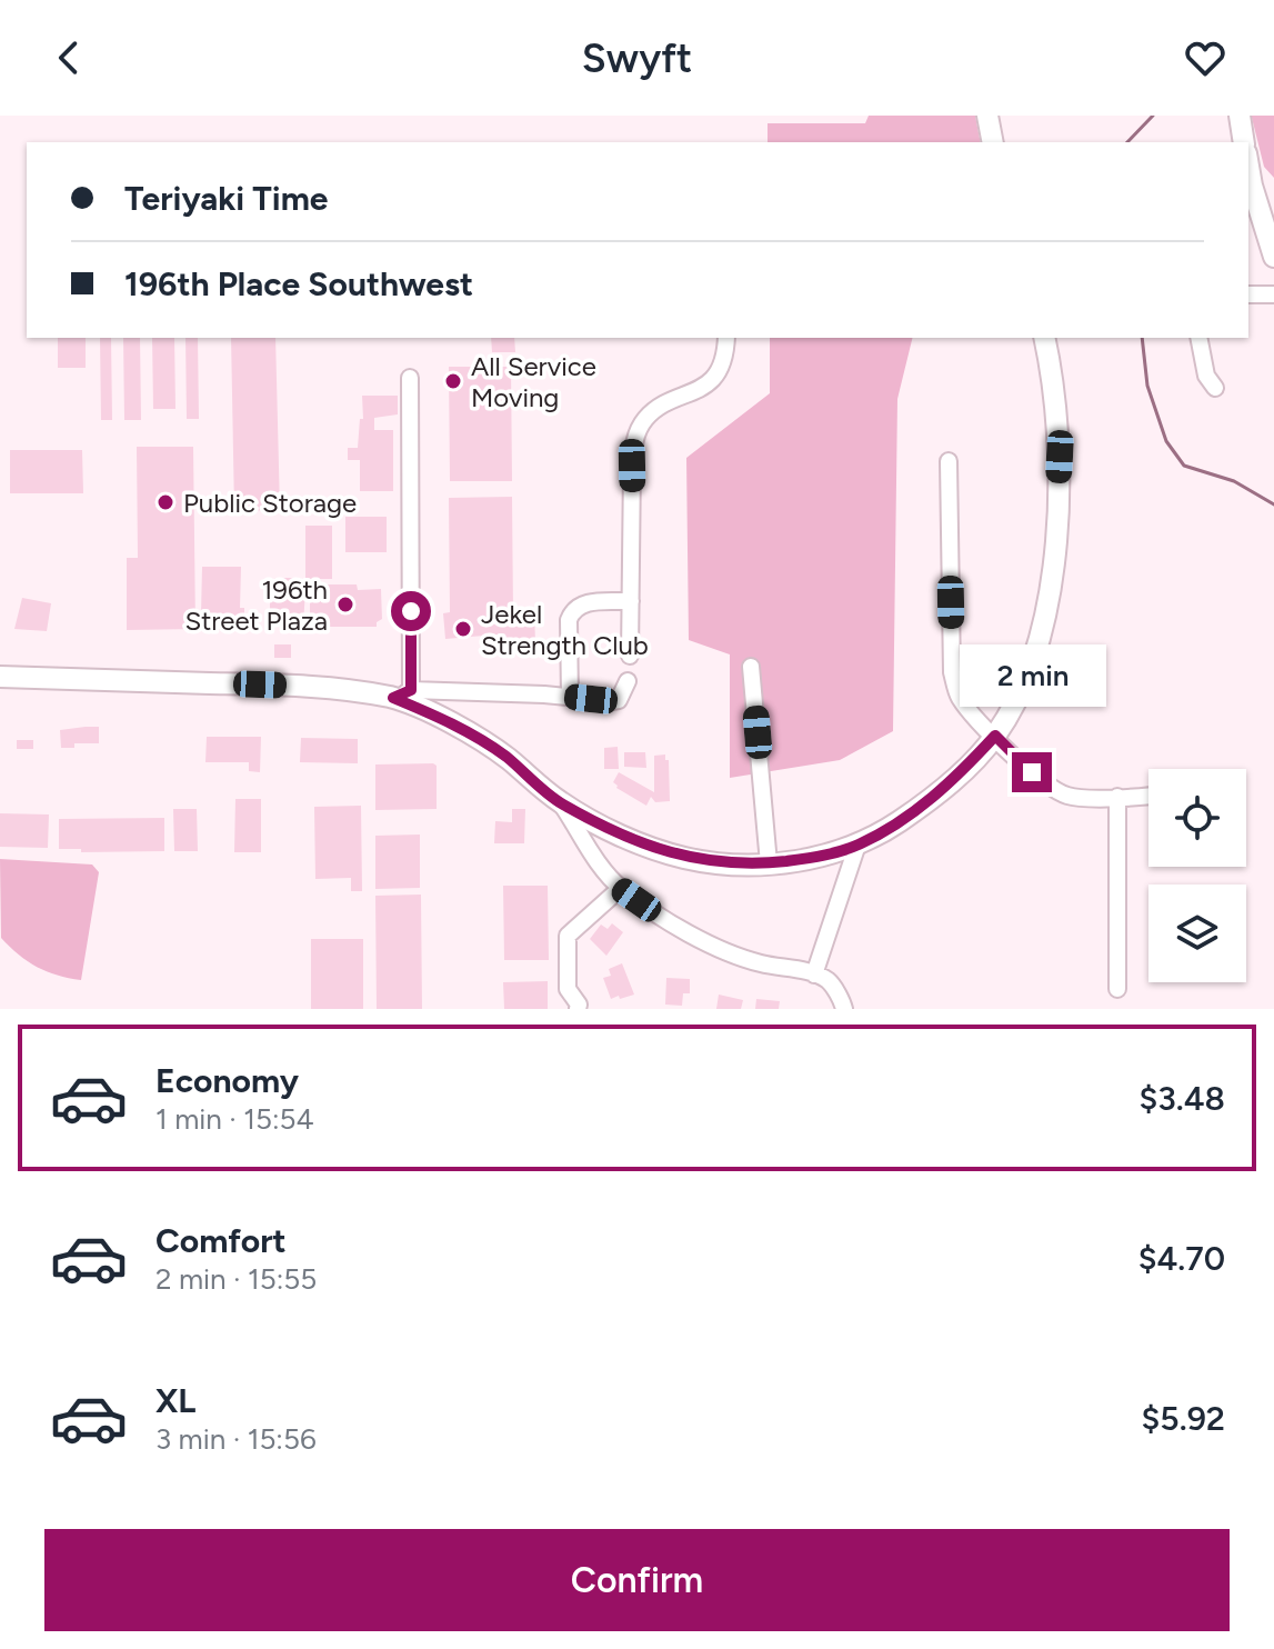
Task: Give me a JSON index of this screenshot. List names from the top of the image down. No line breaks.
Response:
{"places":["All Service Moving","Public Storage","196th Street Plaza","Jekel Strength Club"],"page":{"header":"Swyft","banner":["Teriyaki Time","196th Place Southwest"],"bubble":"2 min","list":[{"name":"Economy","note":"1 min · 15:54","value":"$3.48"},{"name":"Comfort","note":"2 min · 15:55","value":"$4.70"},{"name":"XL","note":"3 min · 15:56","value":"$5.92"}],"buttons":"Confirm"}}
